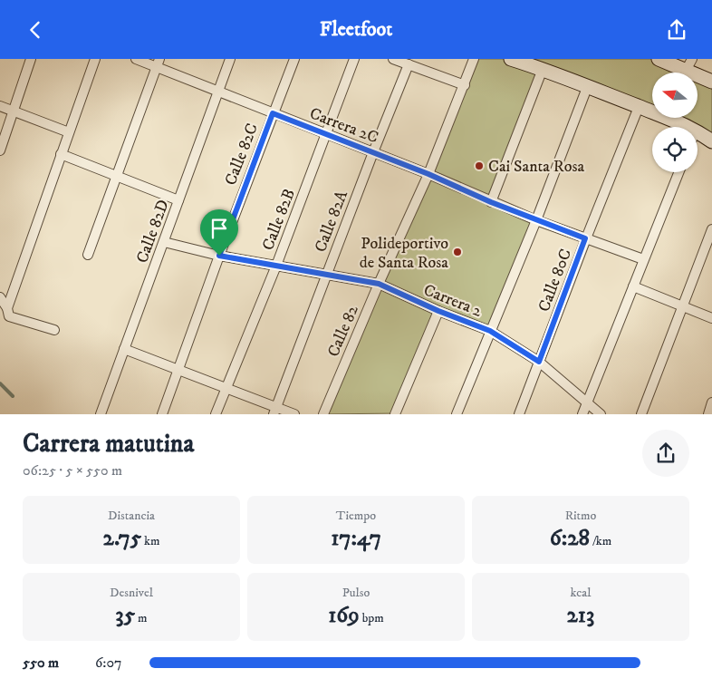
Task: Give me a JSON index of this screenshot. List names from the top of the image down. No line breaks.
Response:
{"streets":{"street":["Carrera 2C","Calle 82C","Calle 82B","Calle 82A","Calle 82D","Calle 80C","Carrera 2","Calle 82"]},"crossings":[["Carrera 2C","Calle 82C"],["Carrera 2C","Calle 82B"],["Carrera 2C","Calle 82A"],["Carrera 2C","Calle 82D"],["Carrera 2C","Calle 80C"],["Carrera 2C","Calle 82"],["Calle 82C","Carrera 2"],["Calle 82B","Carrera 2"],["Calle 82A","Carrera 2"],["Calle 82D","Carrera 2"],["Calle 80C","Carrera 2"],["Carrera 2","Calle 82"]],"places":["Cai Santa Rosa","Polideportivo de Santa Rosa"],"north":"left","page":{"header":"Fleetfoot","heading":["Carrera matutina","06:25 · 5 × 550 m"],"stats":[["Distancia","2.75 km"],["Tiempo","17:47"],["Ritmo","6:28 /km"],["Desnivel","35 m"],["Pulso","169 bpm"],["kcal","213"]],"list":[{"name":"550 m","note":"6:07"}]}}
